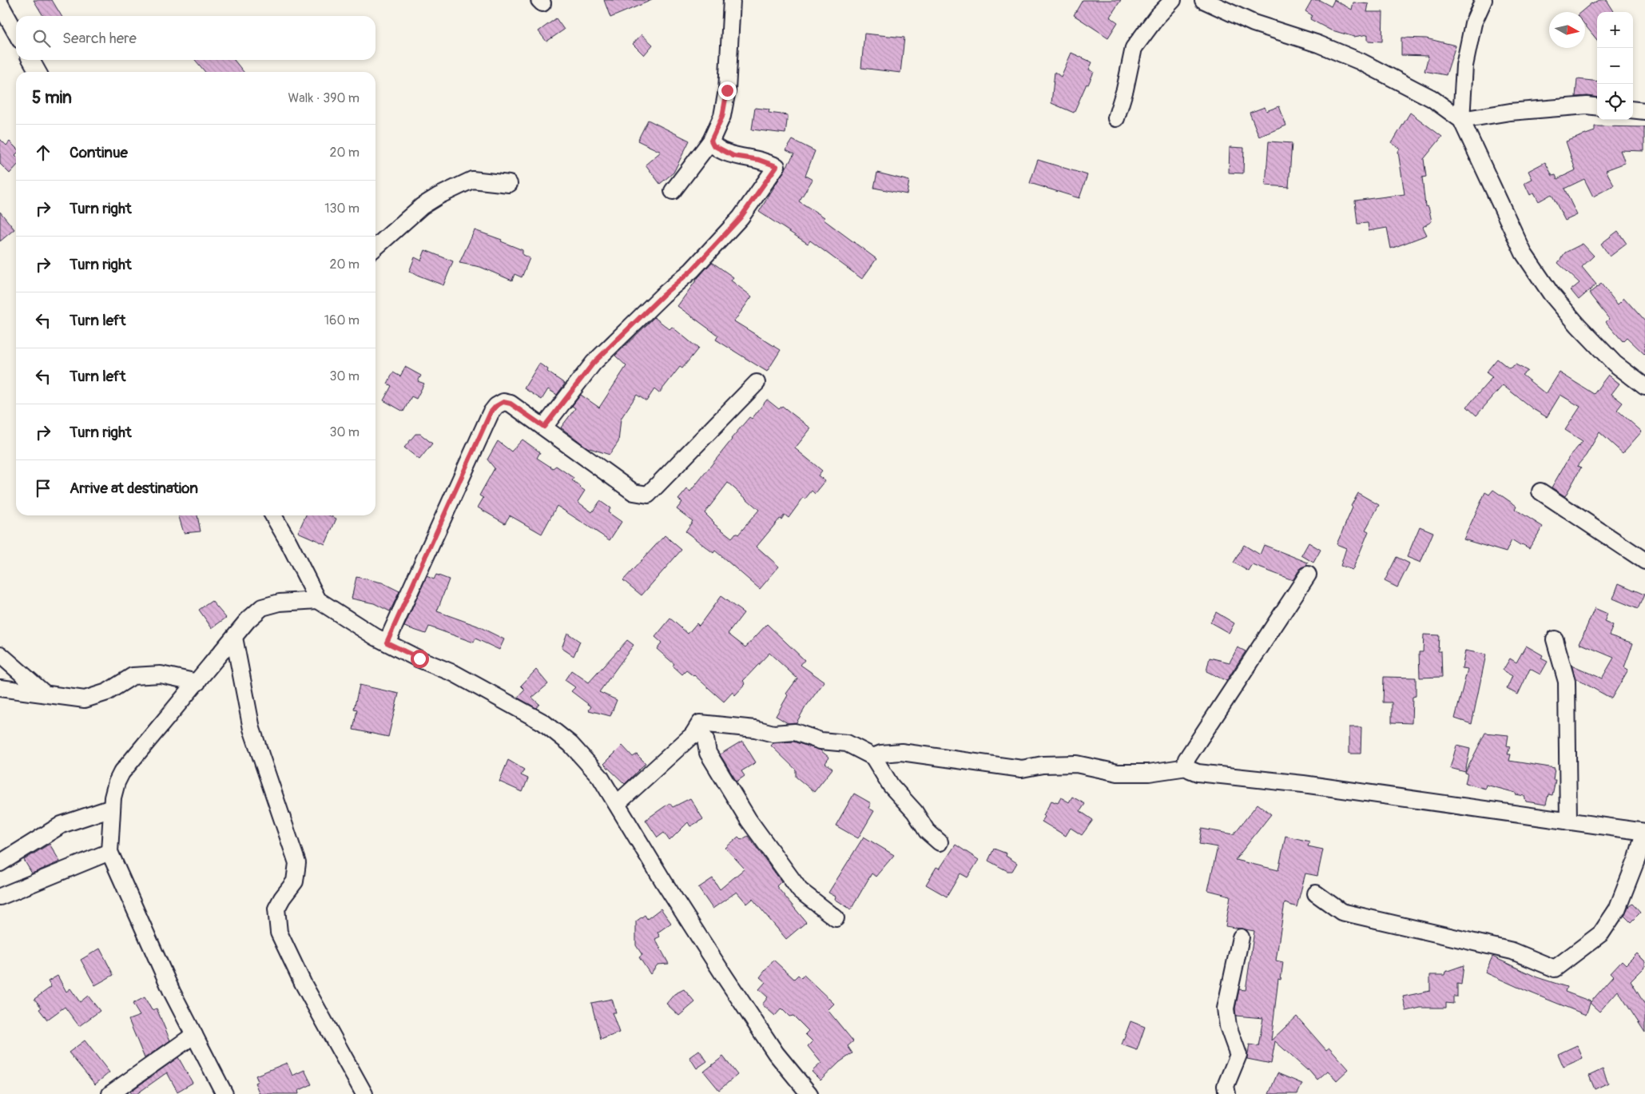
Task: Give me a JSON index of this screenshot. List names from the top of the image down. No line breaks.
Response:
{"north":"right","page":{"map_buttons":["+","−"],"search":"Search here","heading":["5 min","Walk · 390 m"],"list":[["Continue","20 m"],["Turn right","130 m"],["Turn right","20 m"],["Turn left","160 m"],["Turn left","30 m"],["Turn right","30 m"],"Arrive at destination"]}}
